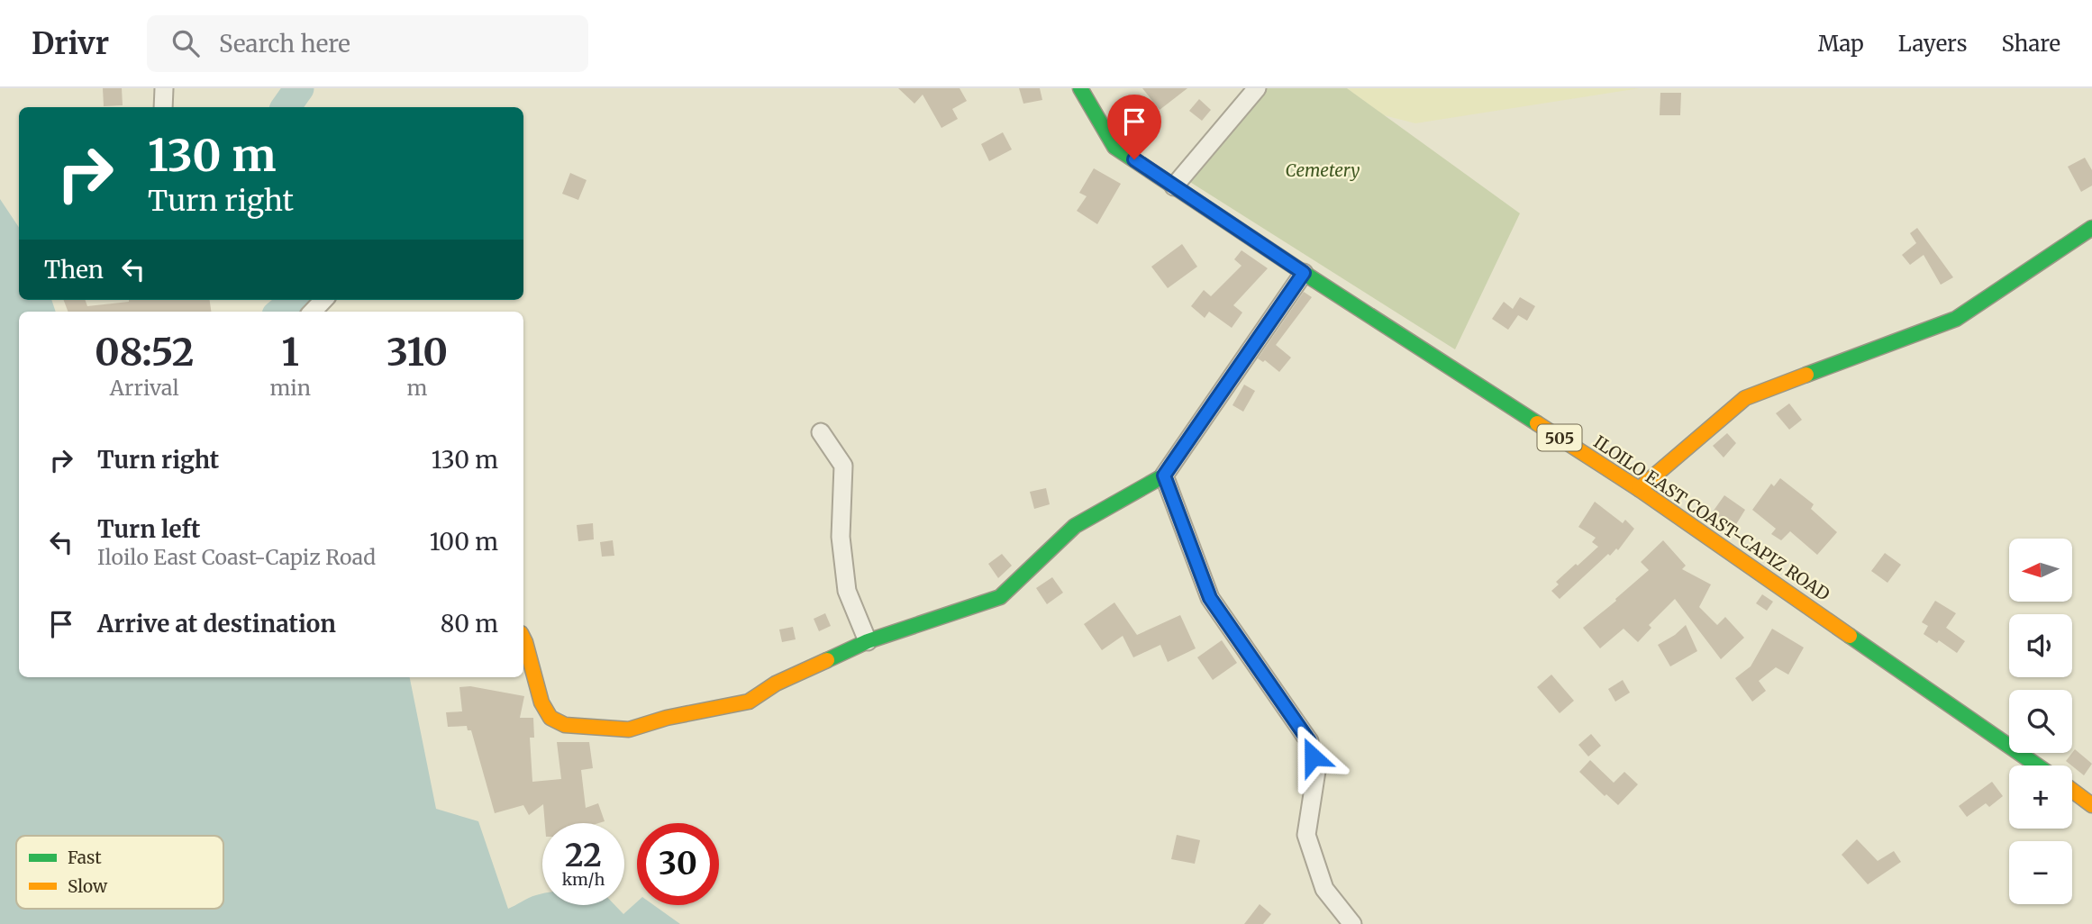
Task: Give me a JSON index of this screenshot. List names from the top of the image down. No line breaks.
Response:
{"streets":{"street":["505","ILOILO EAST COAST-CAPIZ ROAD"]},"parks":["Cemetery"],"legend":["Fast","Slow"],"north":"left","page":{"header":"Drivr","search":"Search here","nav":["Map","Layers","Share"],"turn":["130 m","Turn right"],"then":"Then","eta":["08:52","Arrival","1","min","310","m"],"list":[{"name":"Turn right","value":"130 m"},{"name":"Turn left","note":"Iloilo East Coast-Capiz Road","value":"100 m"},{"name":"Arrive at destination","value":"80 m"}],"map_buttons":["+","−"],"speed":"22 km/h","limit":"30"}}
